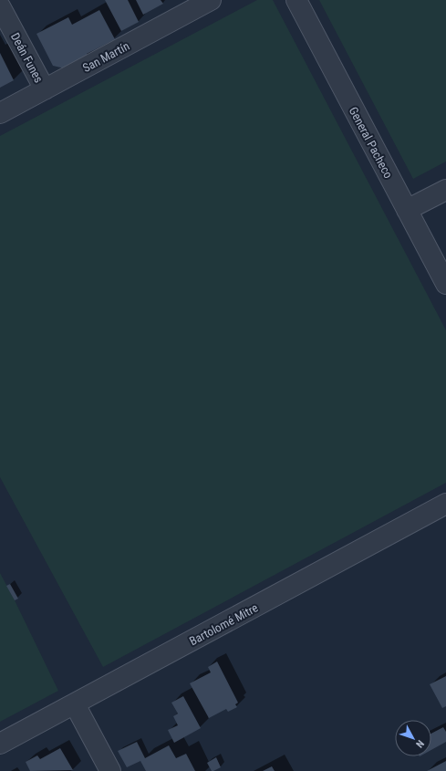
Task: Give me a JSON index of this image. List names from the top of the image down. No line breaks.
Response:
{"streets":{"street":["San Martín","Deán Funes","General Pacheco","Bartolomé Mitre"]},"crossings":[["San Martín","Deán Funes"]],"north":"bottom right"}
